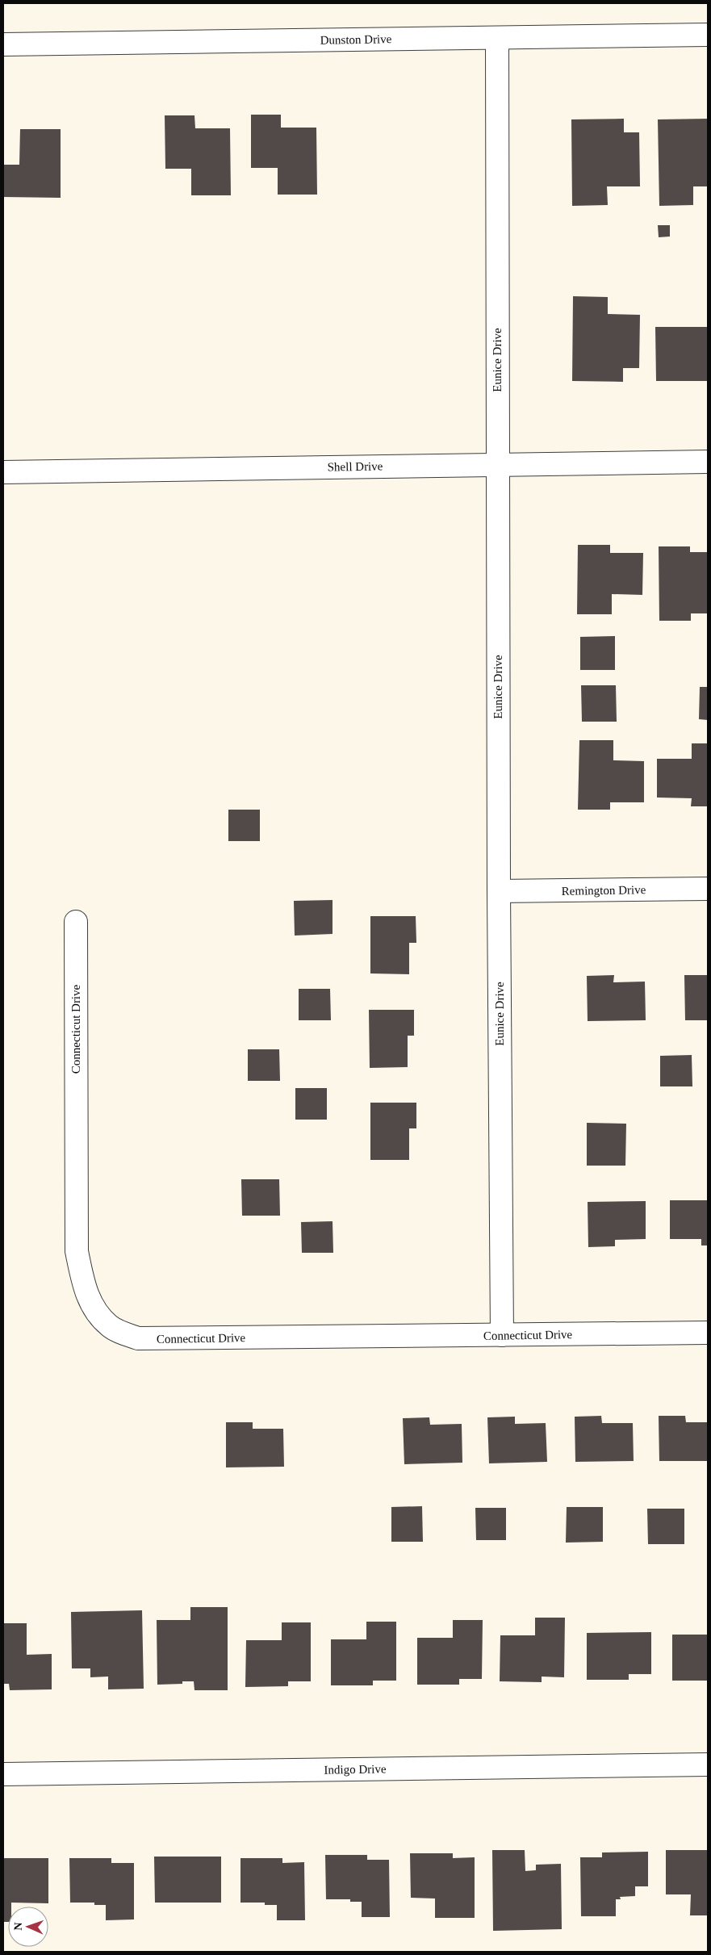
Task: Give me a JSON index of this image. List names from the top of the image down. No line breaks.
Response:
{"streets":{"street":["Dunston Drive","Eunice Drive","Shell Drive","Remington Drive","Connecticut Drive","Indigo Drive"]},"crossings":[["Dunston Drive","Eunice Drive"],["Eunice Drive","Shell Drive"],["Eunice Drive","Remington Drive"],["Eunice Drive","Connecticut Drive"]],"north":"left"}
